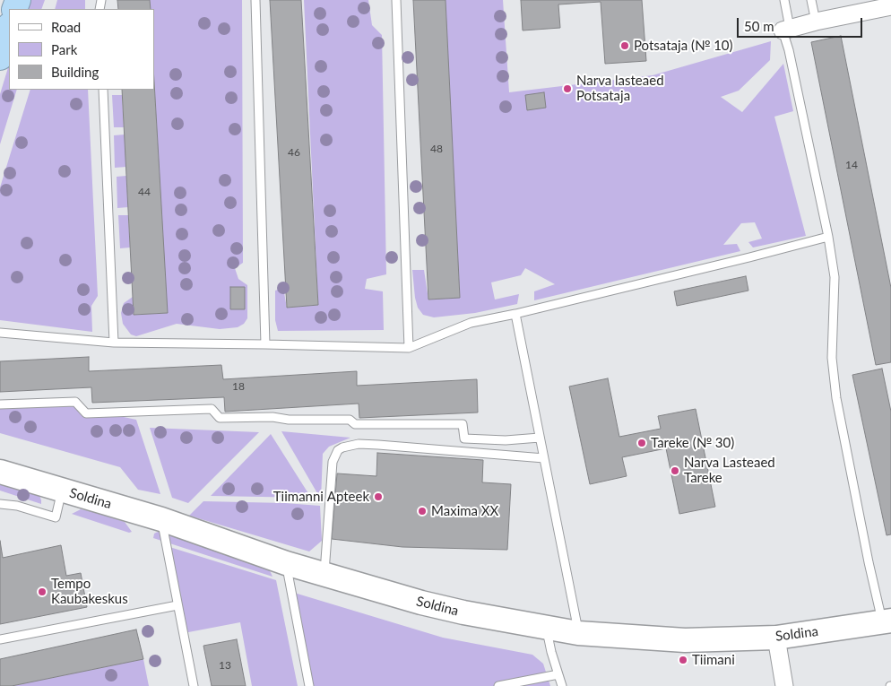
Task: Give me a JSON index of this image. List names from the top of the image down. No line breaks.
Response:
{"streets":{"street":["Soldina"]},"places":["Potsataja (№ 10)","Narva lasteaed Potsataja","Tareke (№ 30)","Narva Lasteaed Tareke","Tiimanni Apteek","Maxima XX","Tempo Kaubakeskus","Tiimani"],"house_numbers":["48","46","14","44","18","13"],"legend":["Road","Park","Building"],"scale_bar":"50 m"}
